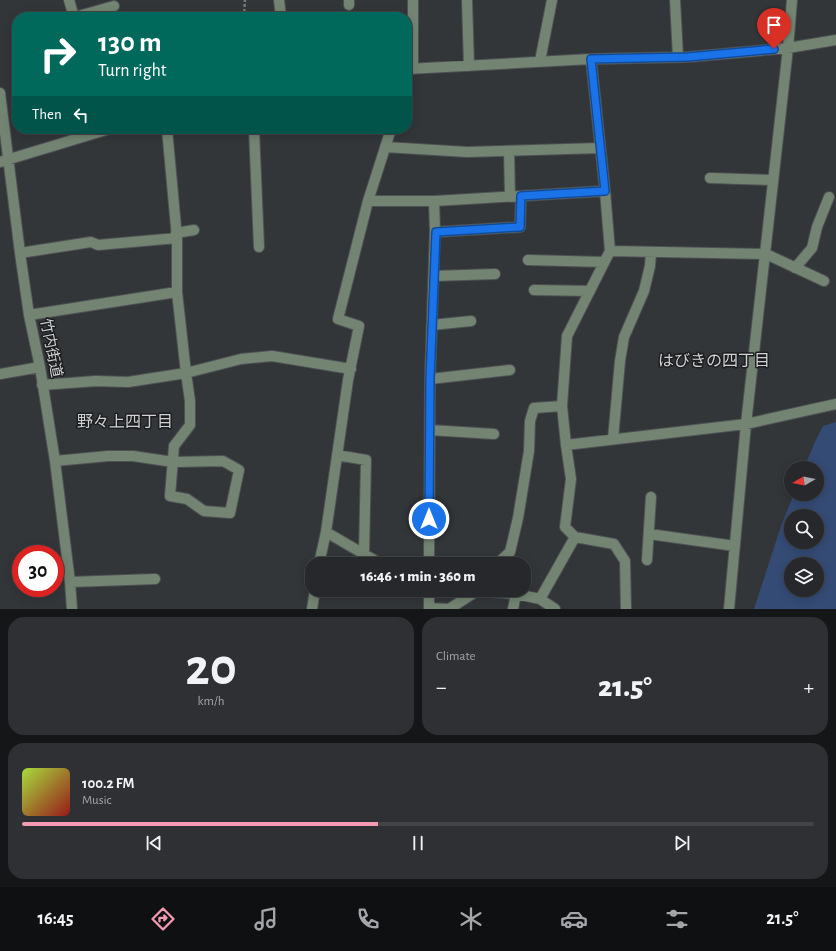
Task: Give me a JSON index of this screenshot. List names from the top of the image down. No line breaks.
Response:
{"streets":{"street":["竹内街道"]},"districts":["はびきの四丁目","野々上四丁目"],"north":"left","page":{"turn":["130 m","Turn right"],"then":"Then","limit":"30","trip":"16:46 · 1 min · 360 m","tile":[["20","km/h"],"Climate"],"heat":["−","21.5°","+"],"song":["100.2 FM","Music"],"tabs":["16:45","21.5°"]}}
